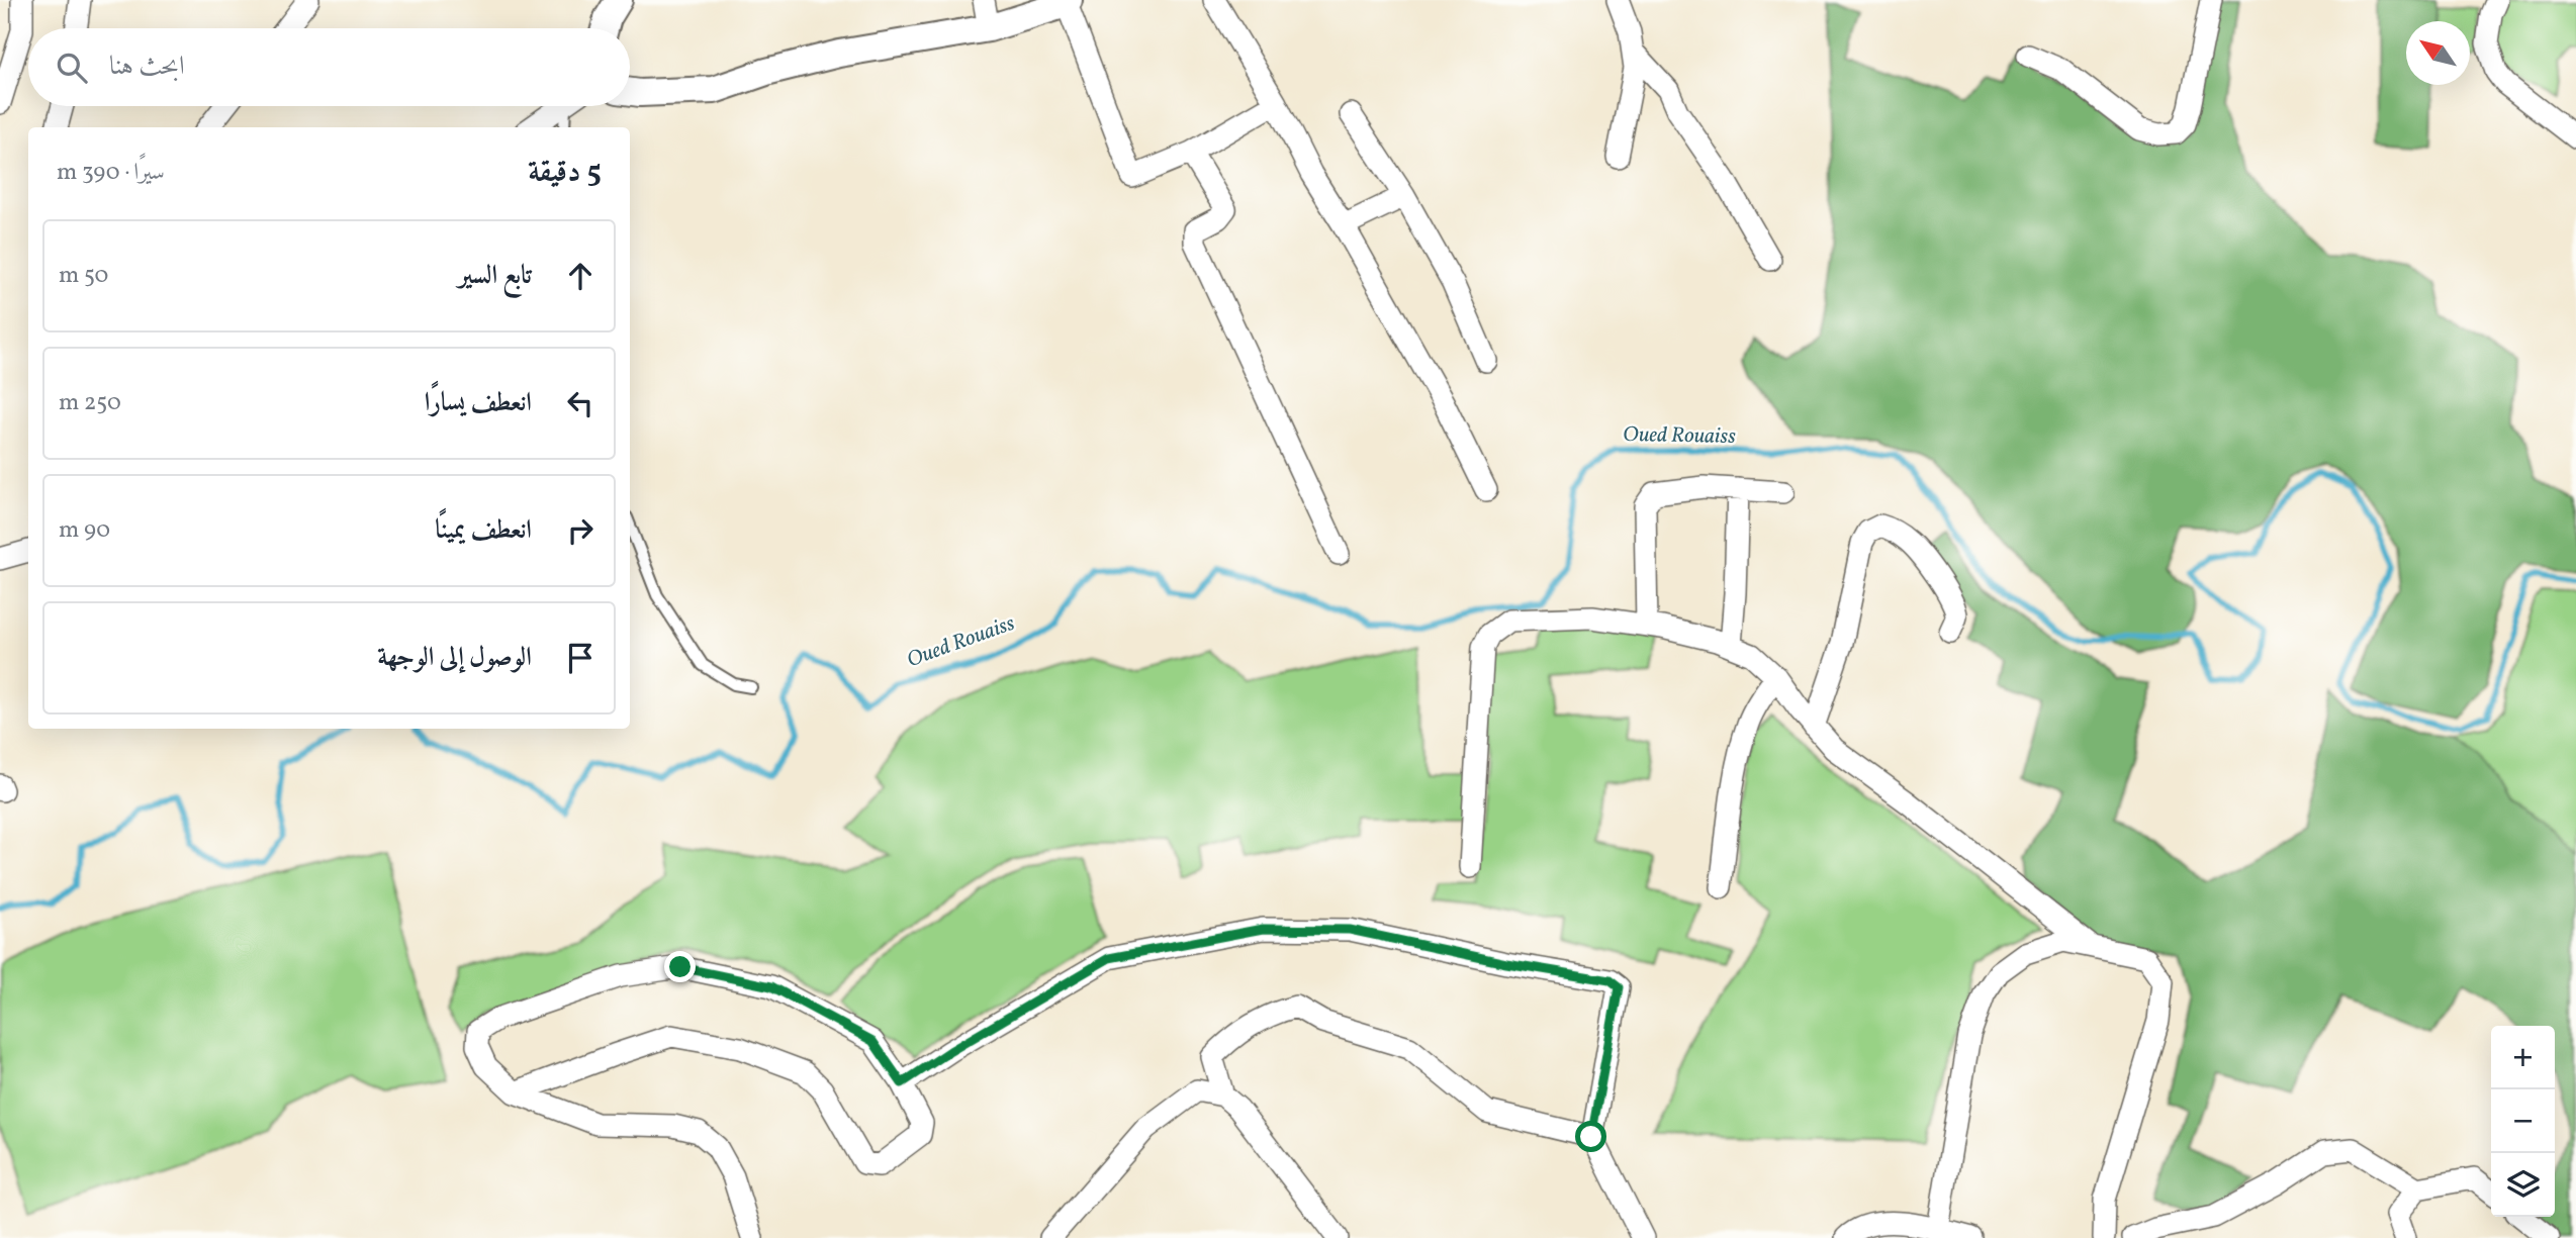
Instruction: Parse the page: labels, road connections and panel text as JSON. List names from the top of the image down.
{
  "water": ["Oued Rouaiss"],
  "north": "top left",
  "page": {
    "search": "ابحث هنا",
    "heading": ["5 دقيقة", "سيرًا · 390 m"],
    "list": [
      ["تابع السير", "50 m"],
      ["انعطف يسارًا", "250 m"],
      ["انعطف يمينًا", "90 m"],
      "الوصول إلى الوجهة"
    ],
    "map_buttons": ["+", "−"]
  }
}
